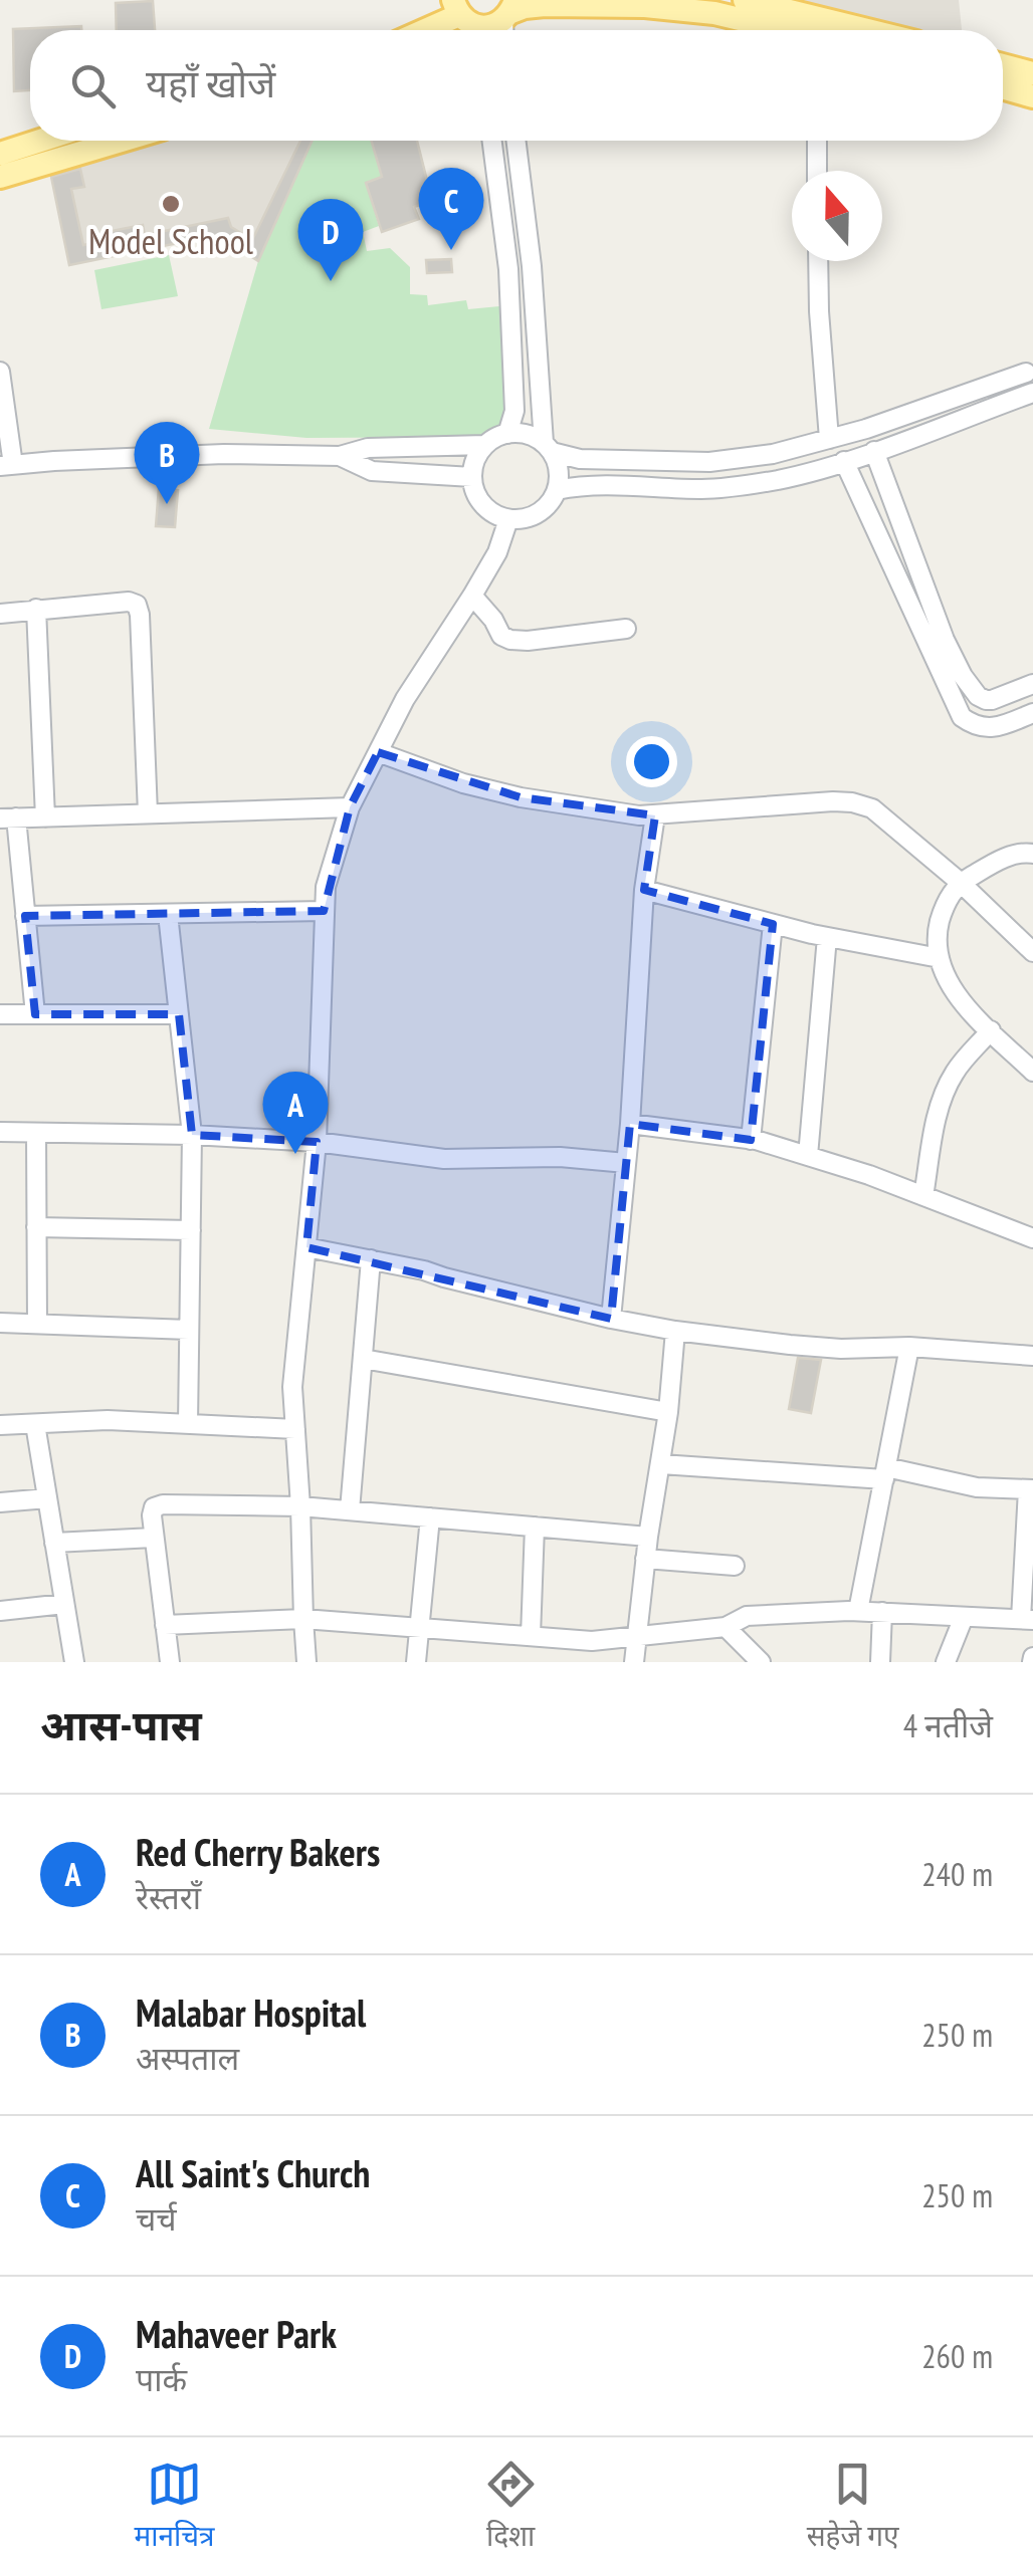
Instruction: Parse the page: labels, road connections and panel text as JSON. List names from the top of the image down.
{
  "places": ["Model School"],
  "north": "top",
  "page": {
    "search": "यहाँ खोजें",
    "pins": [
      "C",
      "D",
      "B",
      "A"
    ],
    "heading": ["आस-पास", "4 नतीजे"],
    "list": [
      {
        "mark": "A",
        "name": "Red Cherry Bakers",
        "note": "रेस्तराँ",
        "value": "240 m"
      },
      {
        "mark": "B",
        "name": "Malabar Hospital",
        "note": "अस्पताल",
        "value": "250 m"
      },
      {
        "mark": "C",
        "name": "All Saint's Church",
        "note": "चर्च",
        "value": "250 m"
      },
      {
        "mark": "D",
        "name": "Mahaveer Park",
        "note": "पार्क",
        "value": "260 m"
      }
    ],
    "nav": ["मानचित्र", "दिशा", "सहेजे गए"]
  }
}
